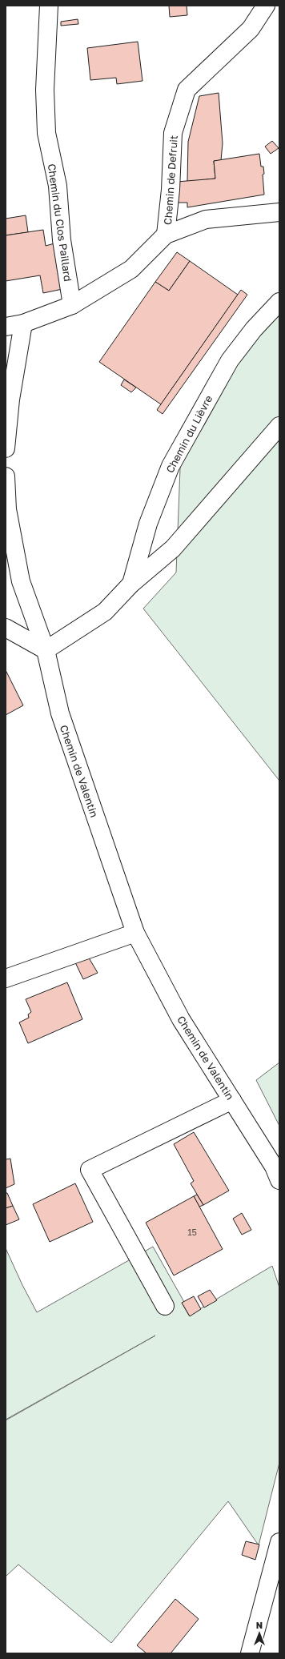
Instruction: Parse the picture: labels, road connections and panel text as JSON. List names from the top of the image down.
{
  "streets": {
    "street": [
      "Chemin de Defruit",
      "Chemin du Clos Paillard",
      "Chemin du Lièvre",
      "Chemin de Valentin"
    ]
  },
  "crossings": [
    ["Chemin du Lièvre", "Chemin de Valentin"]
  ],
  "house_numbers": ["15"],
  "north": "top"
}
